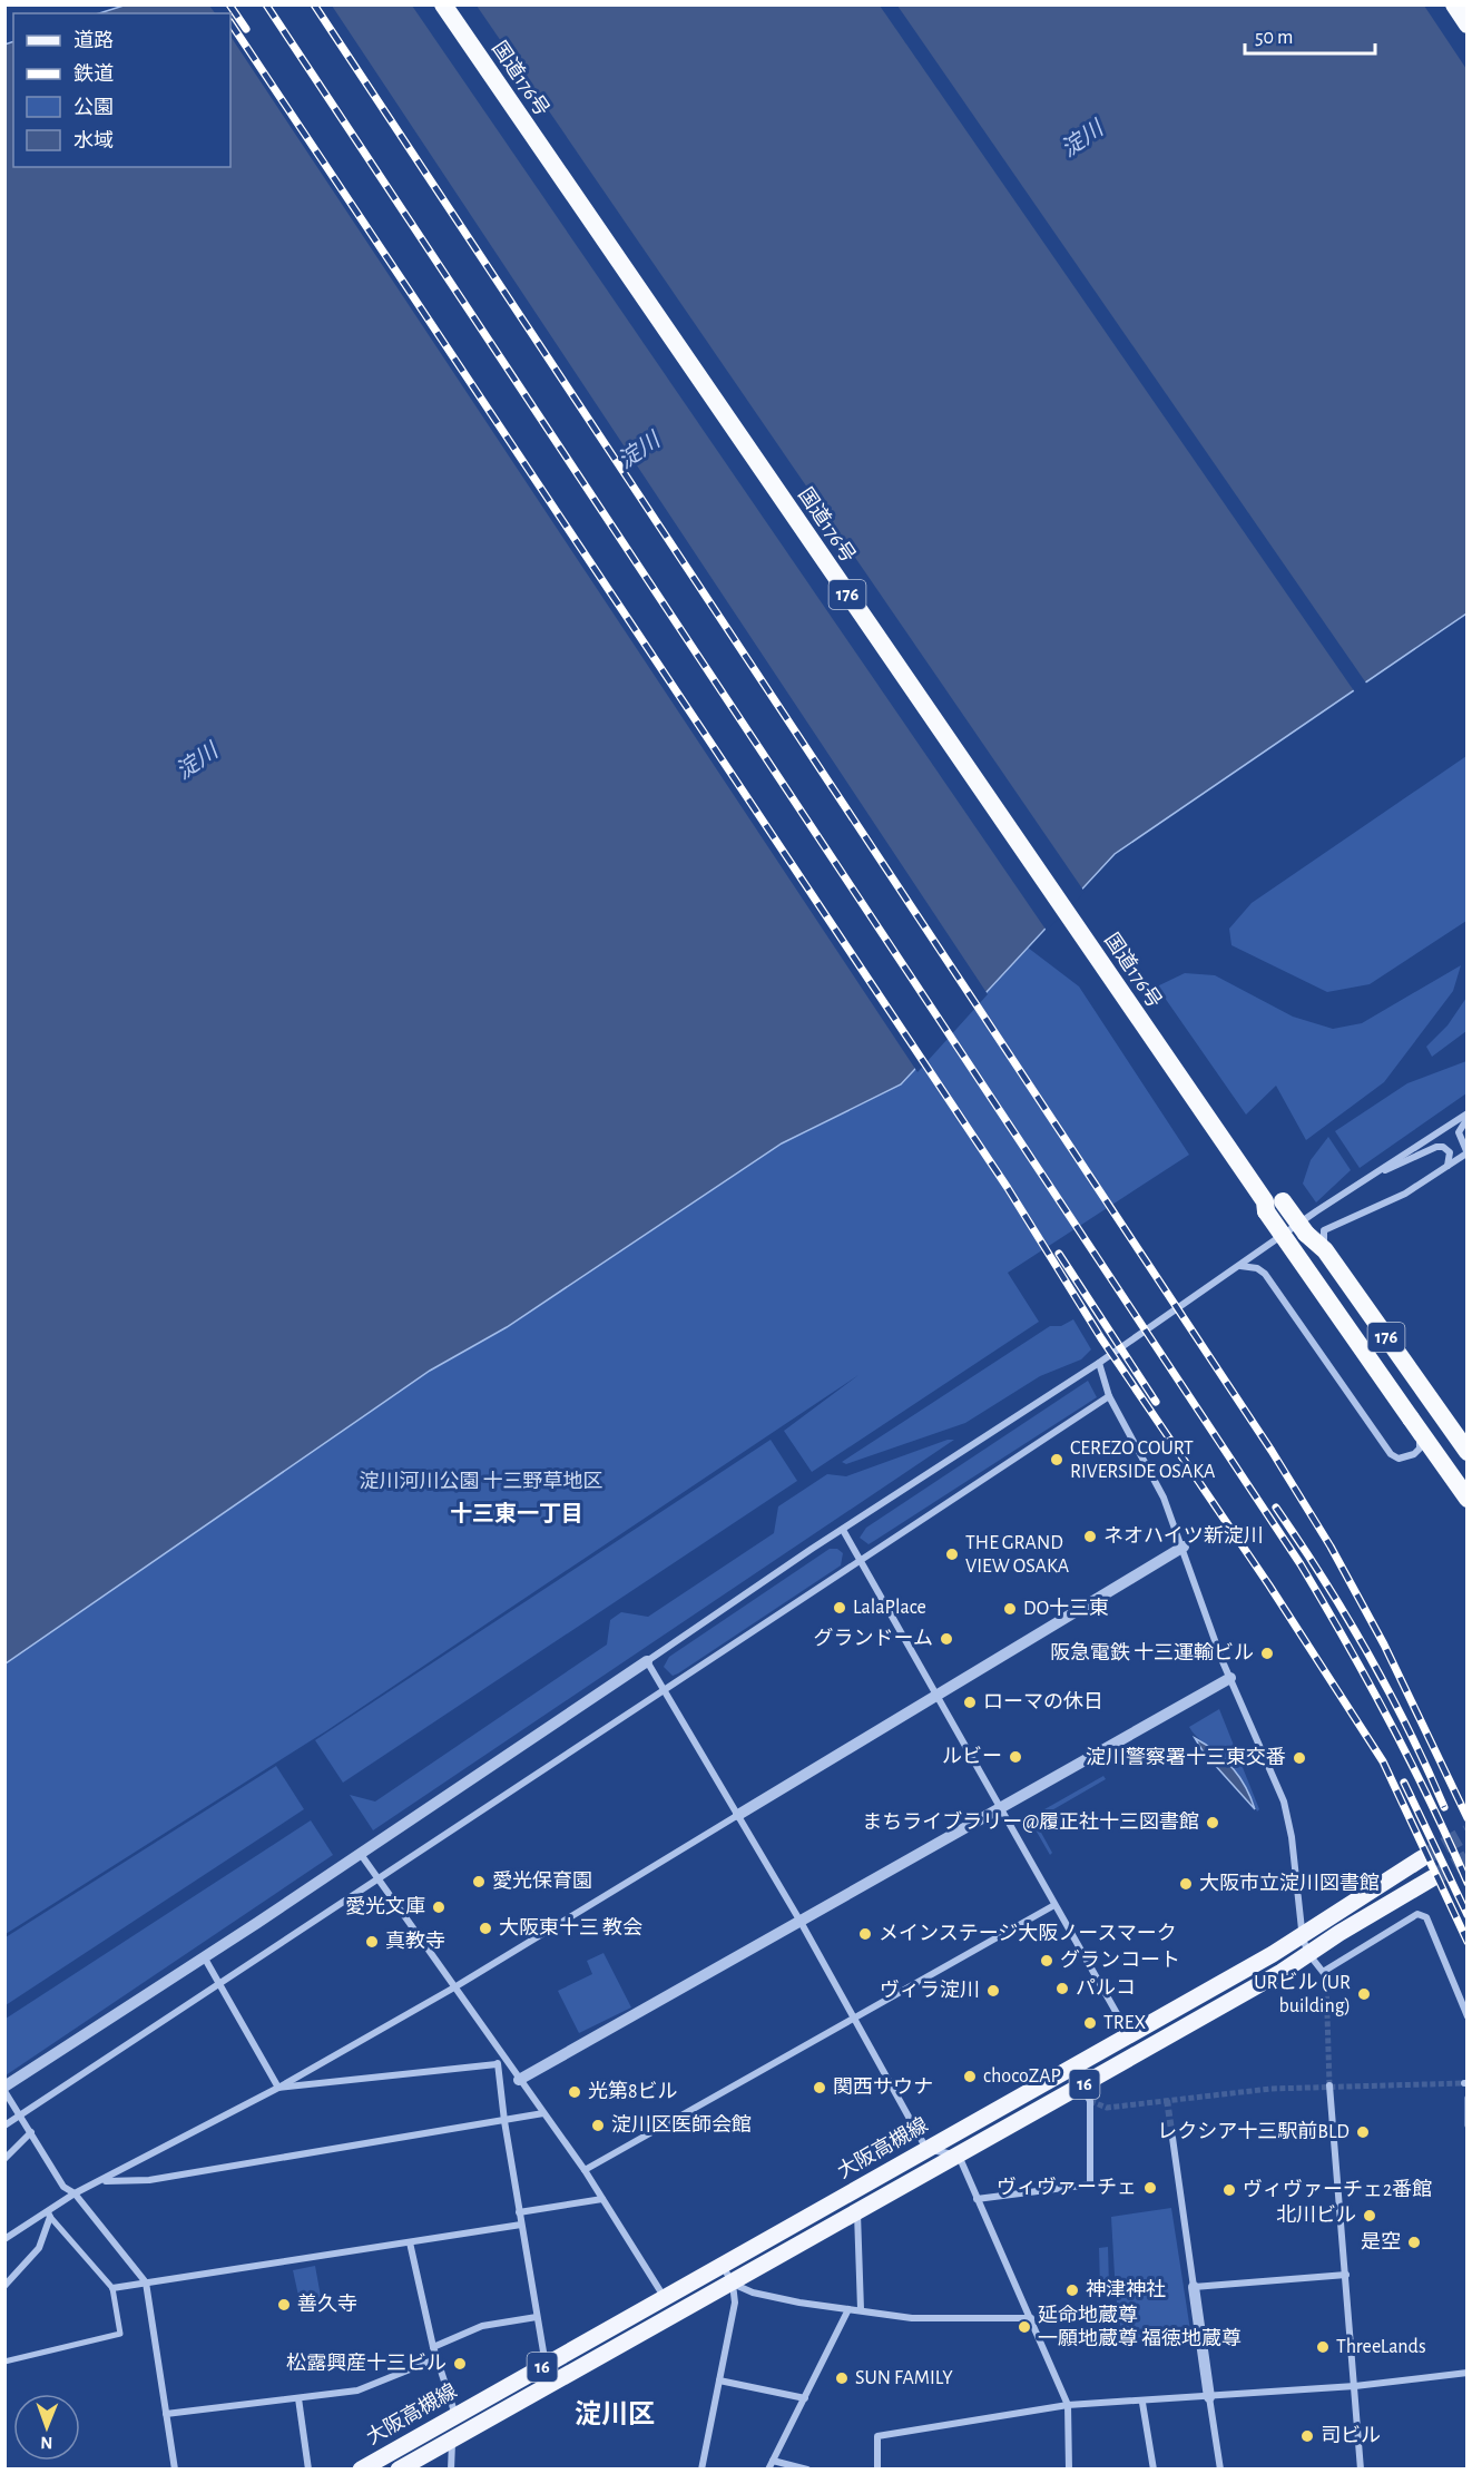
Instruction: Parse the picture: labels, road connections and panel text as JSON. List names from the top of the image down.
{
  "streets": {
    "highway": ["国道176号", "176"],
    "main road": ["16", "大阪高槻線"]
  },
  "districts": ["十三東一丁目", "淀川区"],
  "water": ["淀川"],
  "parks": ["淀川河川公園 十三野草地区"],
  "places": [
    "CEREZO COURT RIVERSIDE OSAKA",
    "ネオハイツ新淀川",
    "THE GRAND VIEW OSAKA",
    "LalaPlace",
    "DO十三東",
    "グランドーム",
    "阪急電鉄 十三運輸ビル",
    "ローマの休日",
    "ルビー",
    "淀川警察署十三東交番",
    "まちライブラリー@履正社十三図書館",
    "愛光保育園",
    "大阪市立淀川図書館",
    "愛光文庫",
    "大阪東十三 教会",
    "メインステージ大阪ノースマーク",
    "真教寺",
    "グランコート",
    "パルコ",
    "ヴィラ淀川",
    "URビル (UR building)",
    "TREX",
    "chocoZAP",
    "関西サウナ",
    "光第8ビル",
    "淀川区医師会館",
    "レクシア十三駅前BLD",
    "ヴィヴァーチェ",
    "ヴィヴァーチェ2番館",
    "北川ビル",
    "是空",
    "神津神社",
    "善久寺",
    "延命地蔵尊 一願地蔵尊 福徳地蔵尊",
    "ThreeLands",
    "松露興産十三ビル",
    "SUN FAMILY",
    "司ビル"
  ],
  "legend": [
    "道路",
    "鉄道",
    "公園",
    "水域"
  ],
  "scale_bar": "50 m",
  "north": "bottom"
}
